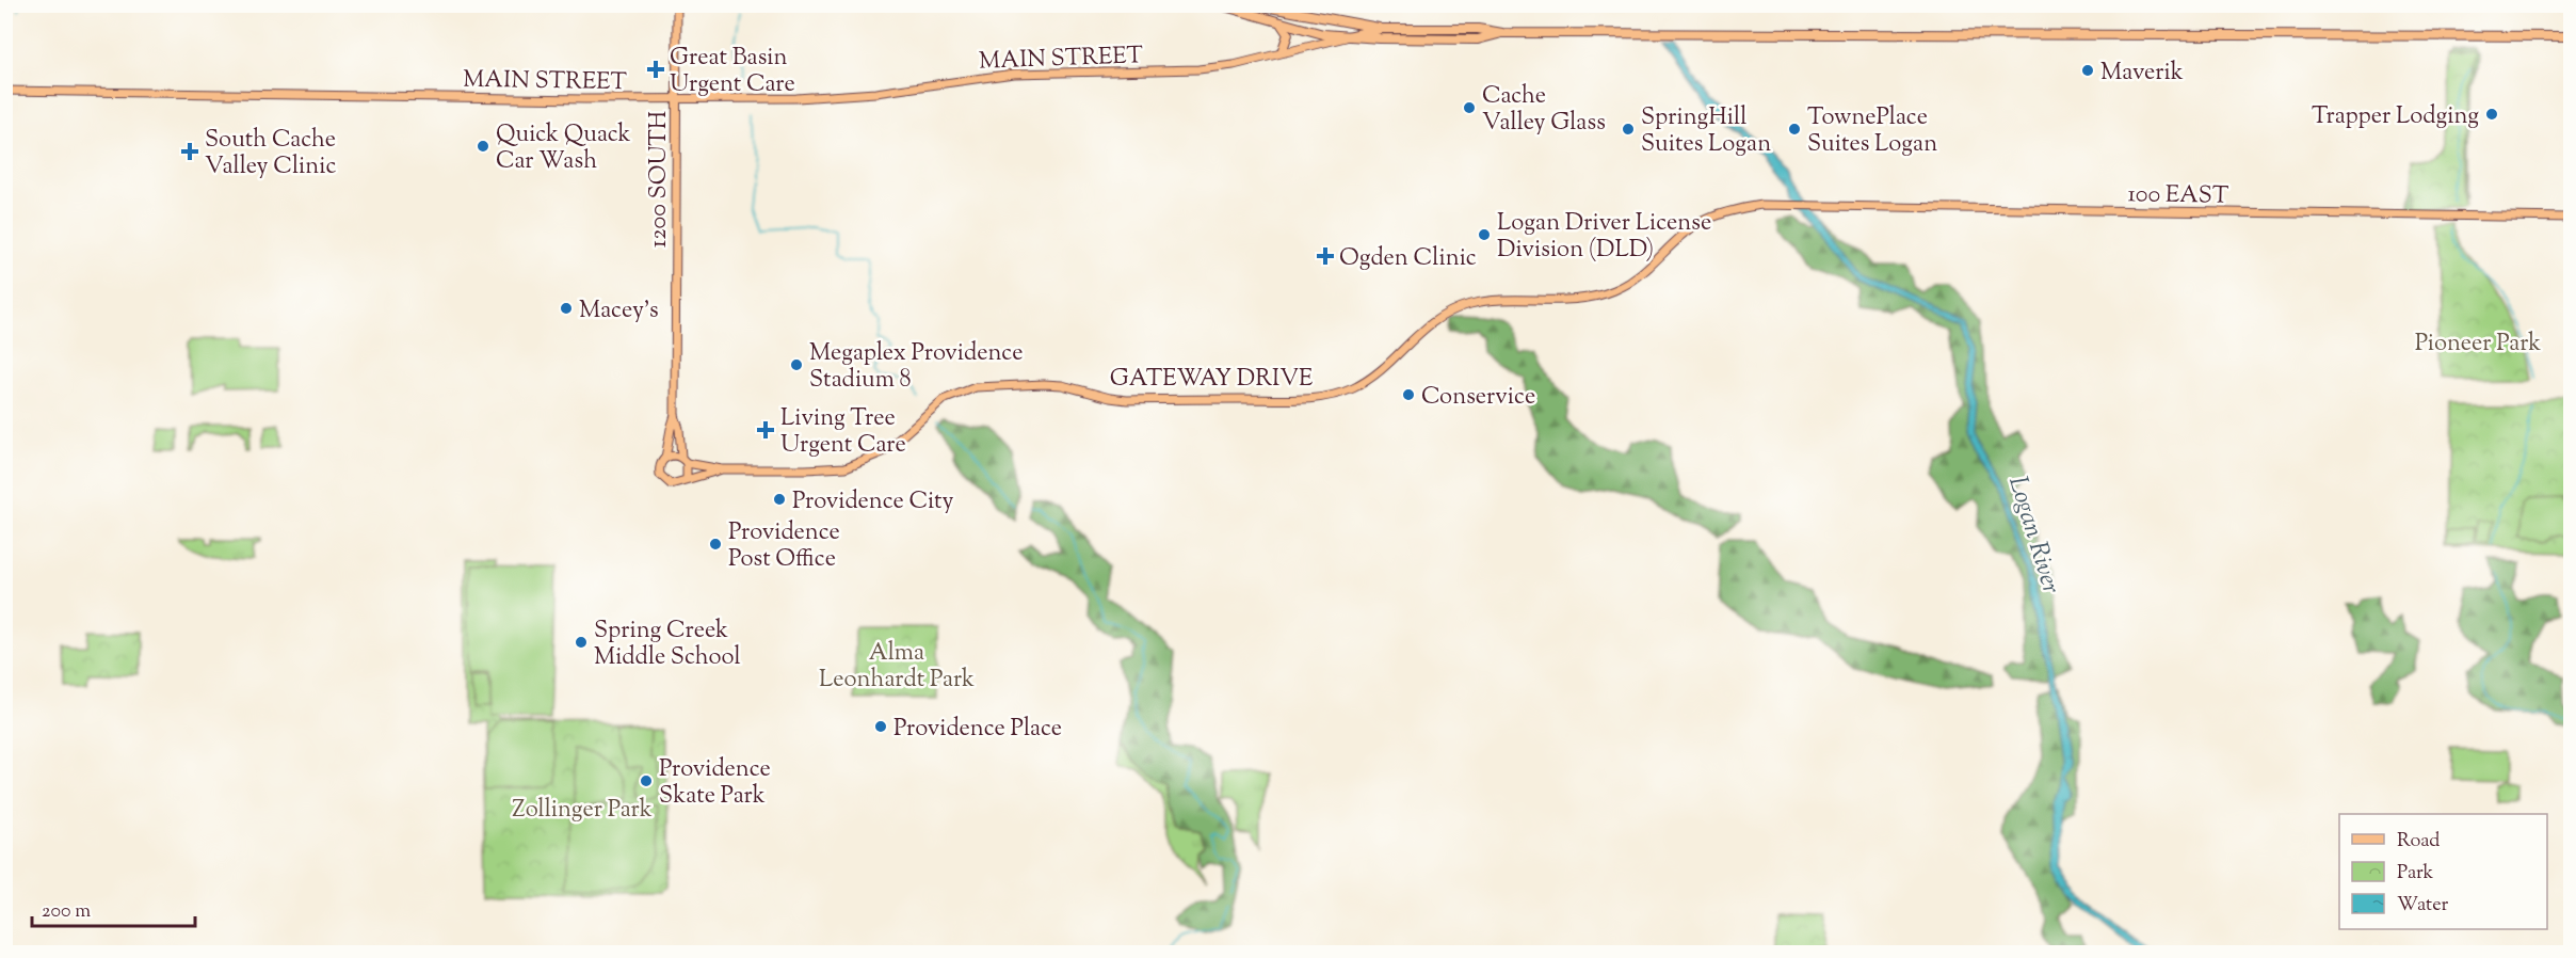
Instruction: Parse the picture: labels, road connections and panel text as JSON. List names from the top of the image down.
{
  "streets": {
    "highway": ["MAIN STREET"],
    "main road": ["1200 SOUTH", "100 EAST", "GATEWAY DRIVE"]
  },
  "crossings": [
    ["MAIN STREET", "1200 SOUTH"],
    ["100 EAST", "GATEWAY DRIVE"]
  ],
  "water": ["Logan River"],
  "parks": ["Pioneer Park", "Alma Leonhardt Park", "Zollinger Park"],
  "places": {
    "health": [
      "Great Basin Urgent Care",
      "South Cache Valley Clinic",
      "Ogden Clinic",
      "Living Tree Urgent Care"
    ],
    "other": [
      "Maverik",
      "Cache Valley Glass",
      "Trapper Lodging",
      "SpringHill Suites Logan",
      "TownePlace Suites Logan",
      "Quick Quack Car Wash",
      "Logan Driver License Division (DLD)",
      "Macey's",
      "Megaplex Providence Stadium 8",
      "Conservice",
      "Providence City",
      "Providence Post Office",
      "Spring Creek Middle School",
      "Providence Place",
      "Providence Skate Park"
    ]
  },
  "legend": ["Road", "Park", "Water"],
  "scale_bar": "200 m"
}
